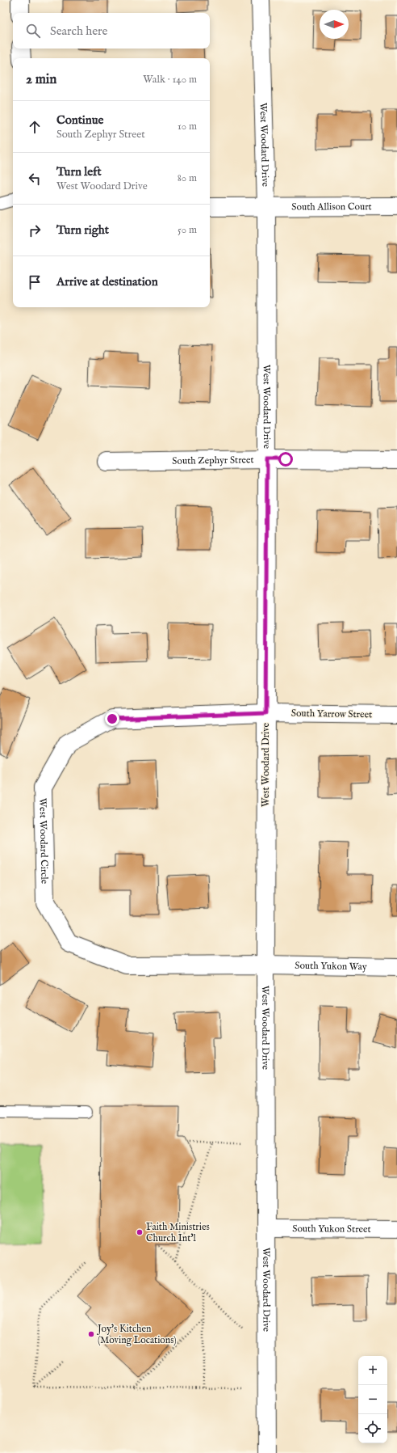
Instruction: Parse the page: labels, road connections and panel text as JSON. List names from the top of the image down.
{
  "streets": {
    "street": [
      "West Woodard Drive",
      "South Allison Court",
      "South Zephyr Street",
      "South Yarrow Street",
      "West Woodard Circle",
      "South Yukon Way",
      "South Yukon Street"
    ]
  },
  "crossings": [
    ["West Woodard Drive", "South Allison Court"],
    ["West Woodard Drive", "South Zephyr Street"],
    ["West Woodard Drive", "South Yarrow Street"],
    ["West Woodard Drive", "West Woodard Circle"],
    ["West Woodard Drive", "South Yukon Way"],
    ["West Woodard Drive", "South Yukon Street"],
    ["South Yarrow Street", "West Woodard Circle"],
    ["West Woodard Circle", "South Yukon Way"]
  ],
  "places": ["Faith Ministries Church Int'l", "Joy's Kitchen (Moving Locations)"],
  "north": "right",
  "page": {
    "search": "Search here",
    "heading": ["2 min", "Walk · 140 m"],
    "list": [
      ["Continue", "South Zephyr Street", "10 m"],
      ["Turn left", "West Woodard Drive", "80 m"],
      ["Turn right", "50 m"],
      "Arrive at destination"
    ],
    "map_buttons": ["+", "−"]
  }
}
